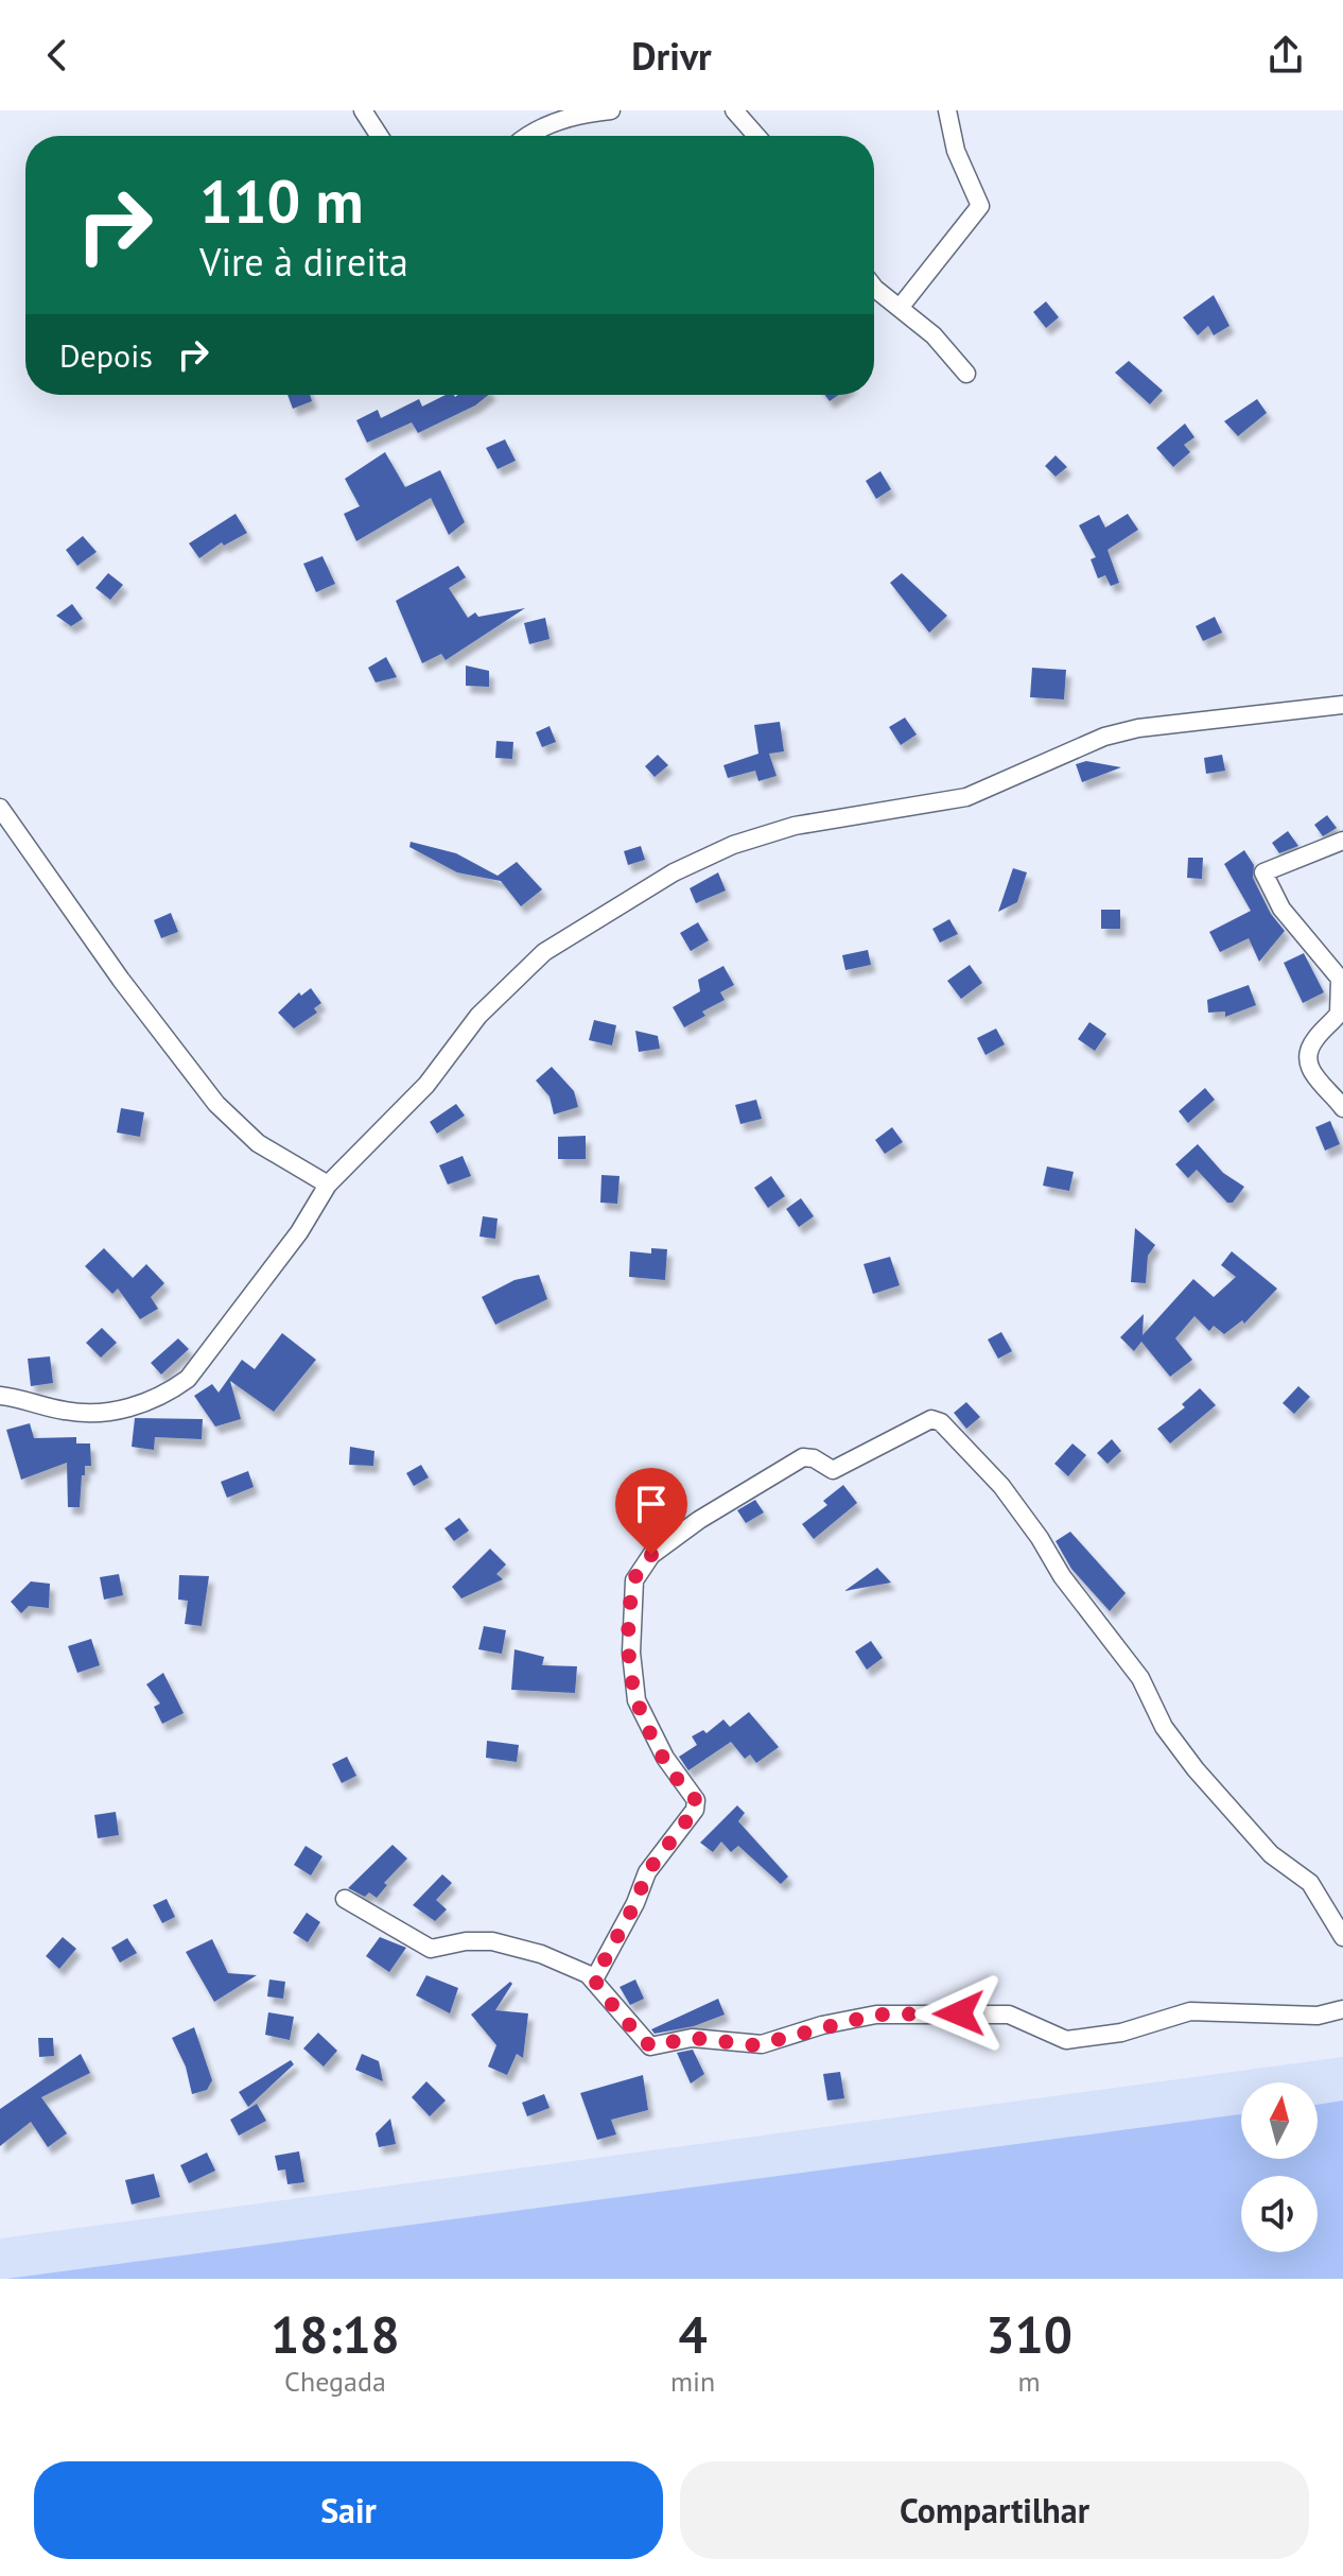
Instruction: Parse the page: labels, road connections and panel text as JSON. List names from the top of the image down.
{
  "north": "top",
  "page": {
    "header": "Drivr",
    "turn": ["110 m", "Vire à direita"],
    "then": "Depois",
    "eta": [
      "18:18",
      "Chegada",
      "4",
      "min",
      "310",
      "m"
    ],
    "buttons": ["Sair", "Compartilhar"]
  }
}
